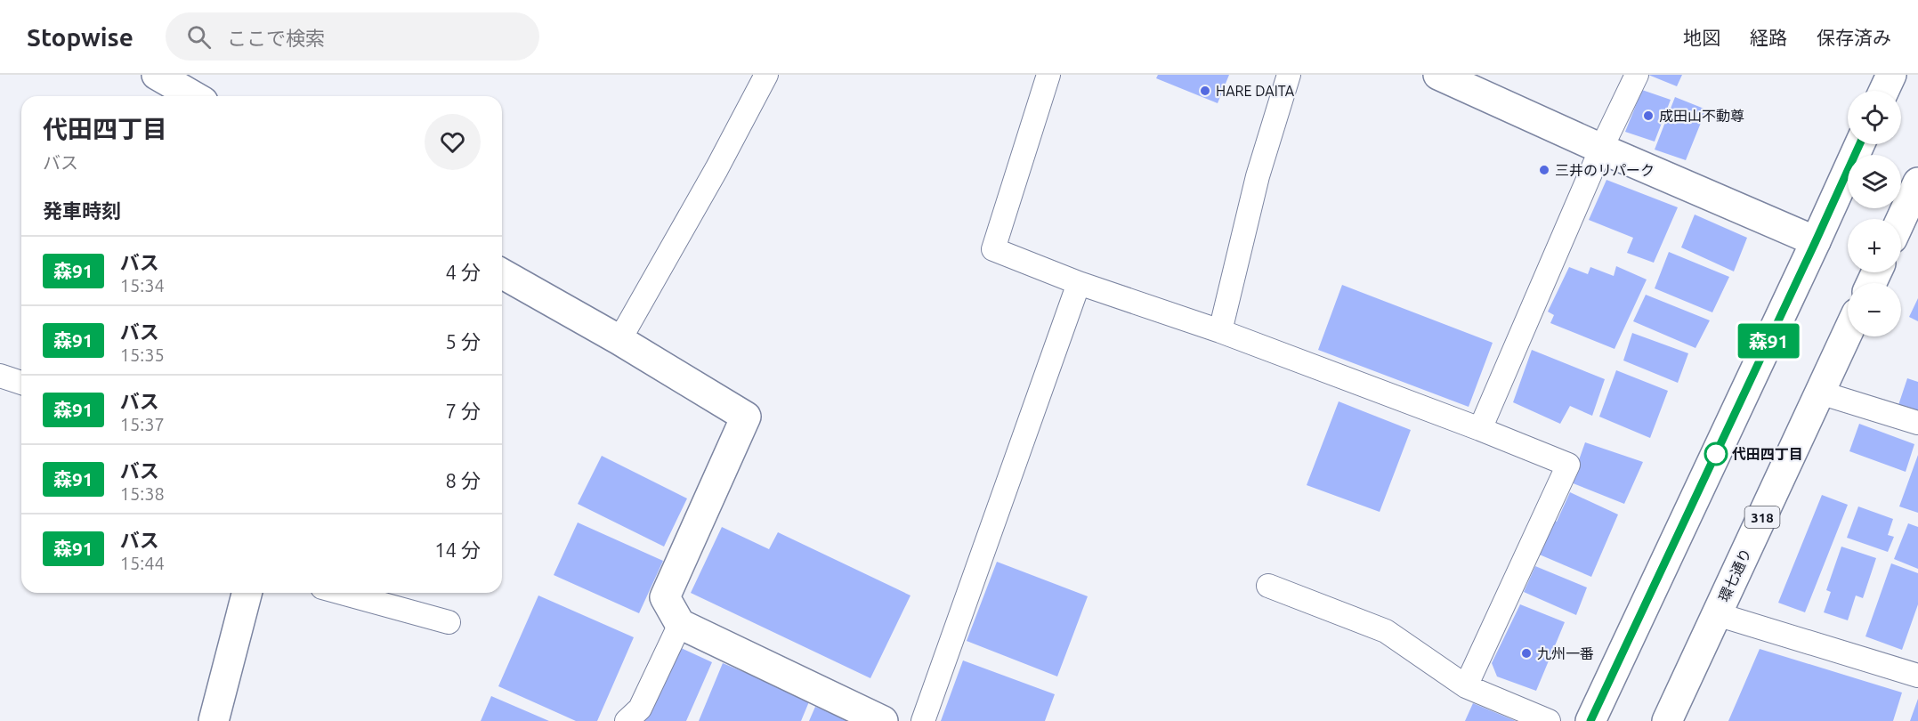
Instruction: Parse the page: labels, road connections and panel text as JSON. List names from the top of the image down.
{
  "streets": {
    "street": ["318", "環七通り"]
  },
  "places": [
    "HARE DAITA",
    "成田山不動尊",
    "三井のリパーク",
    "代田四丁目",
    "九州一番"
  ],
  "lines": ["bus line 森91"],
  "page": {
    "header": "Stopwise",
    "search": "ここで検索",
    "nav": ["地図", "経路", "保存済み"],
    "on_map": "森91",
    "map_buttons": ["+", "−"],
    "heading": [
      ["代田四丁目", "バス"],
      "発車時刻"
    ],
    "list": [
      {
        "mark": "森91",
        "name": "バス",
        "note": "15:34",
        "value": "4 分"
      },
      {
        "mark": "森91",
        "name": "バス",
        "note": "15:35",
        "value": "5 分"
      },
      {
        "mark": "森91",
        "name": "バス",
        "note": "15:37",
        "value": "7 分"
      },
      {
        "mark": "森91",
        "name": "バス",
        "note": "15:38",
        "value": "8 分"
      },
      {
        "mark": "森91",
        "name": "バス",
        "note": "15:44",
        "value": "14 分"
      }
    ]
  }
}
